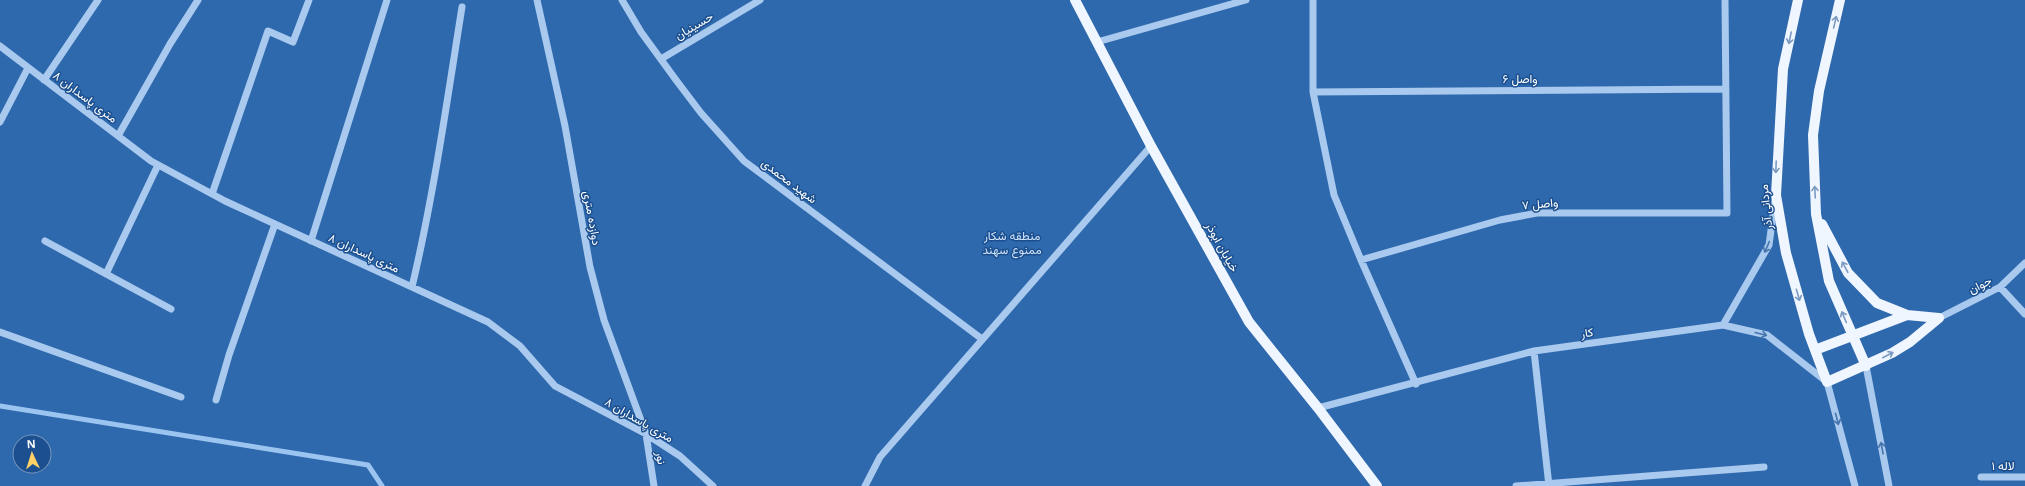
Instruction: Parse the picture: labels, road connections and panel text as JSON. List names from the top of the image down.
{
  "streets": {
    "main road": ["مردانی آذر", "خیابان ابوذر"],
    "street": [
      "حسینیان",
      "واصل ۶",
      "۸ متری پاسداران",
      "شهید محمدی",
      "واصل ۷",
      "دوازده متری",
      "جوان",
      "کار",
      "نور",
      "لاله ۱"
    ]
  },
  "crossings": [
    ["حسینیان", "شهید محمدی"],
    ["واصل ۶", "واصل ۷"],
    ["۸ متری پاسداران", "دوازده متری"],
    ["۸ متری پاسداران", "نور"],
    ["دوازده متری", "نور"],
    ["خیابان ابوذر", "کار"]
  ],
  "parks": ["منطقه شکار ممنوع سهند"],
  "north": "top"
}
